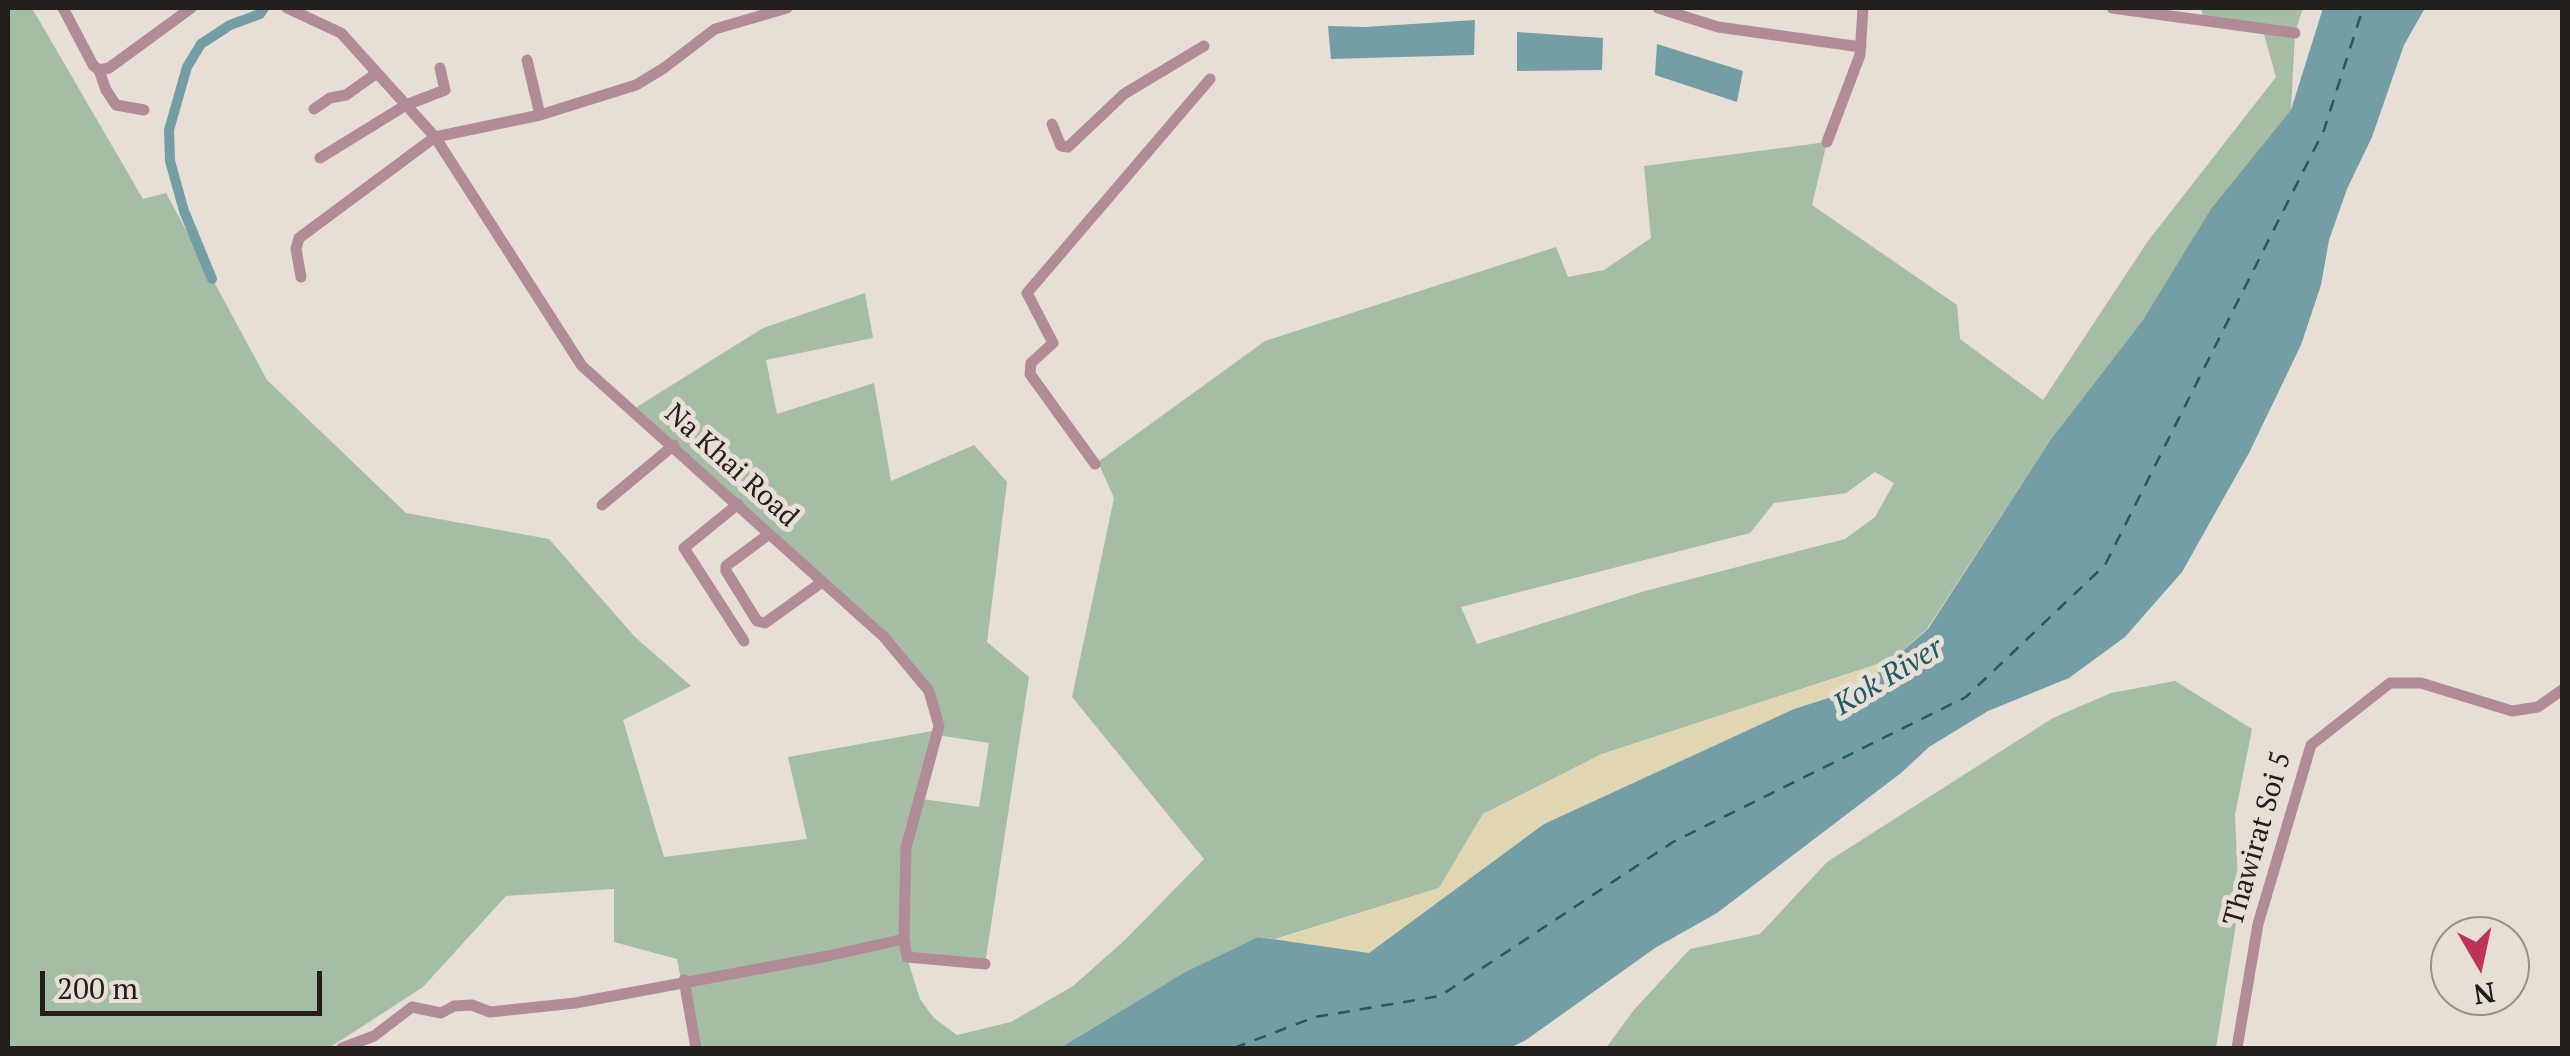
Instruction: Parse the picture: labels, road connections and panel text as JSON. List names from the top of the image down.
{
  "streets": {
    "street": ["Na Khai Road", "Thawirat Soi 5"]
  },
  "water": ["Kok River"],
  "scale_bar": "200 m",
  "north": "bottom"
}
